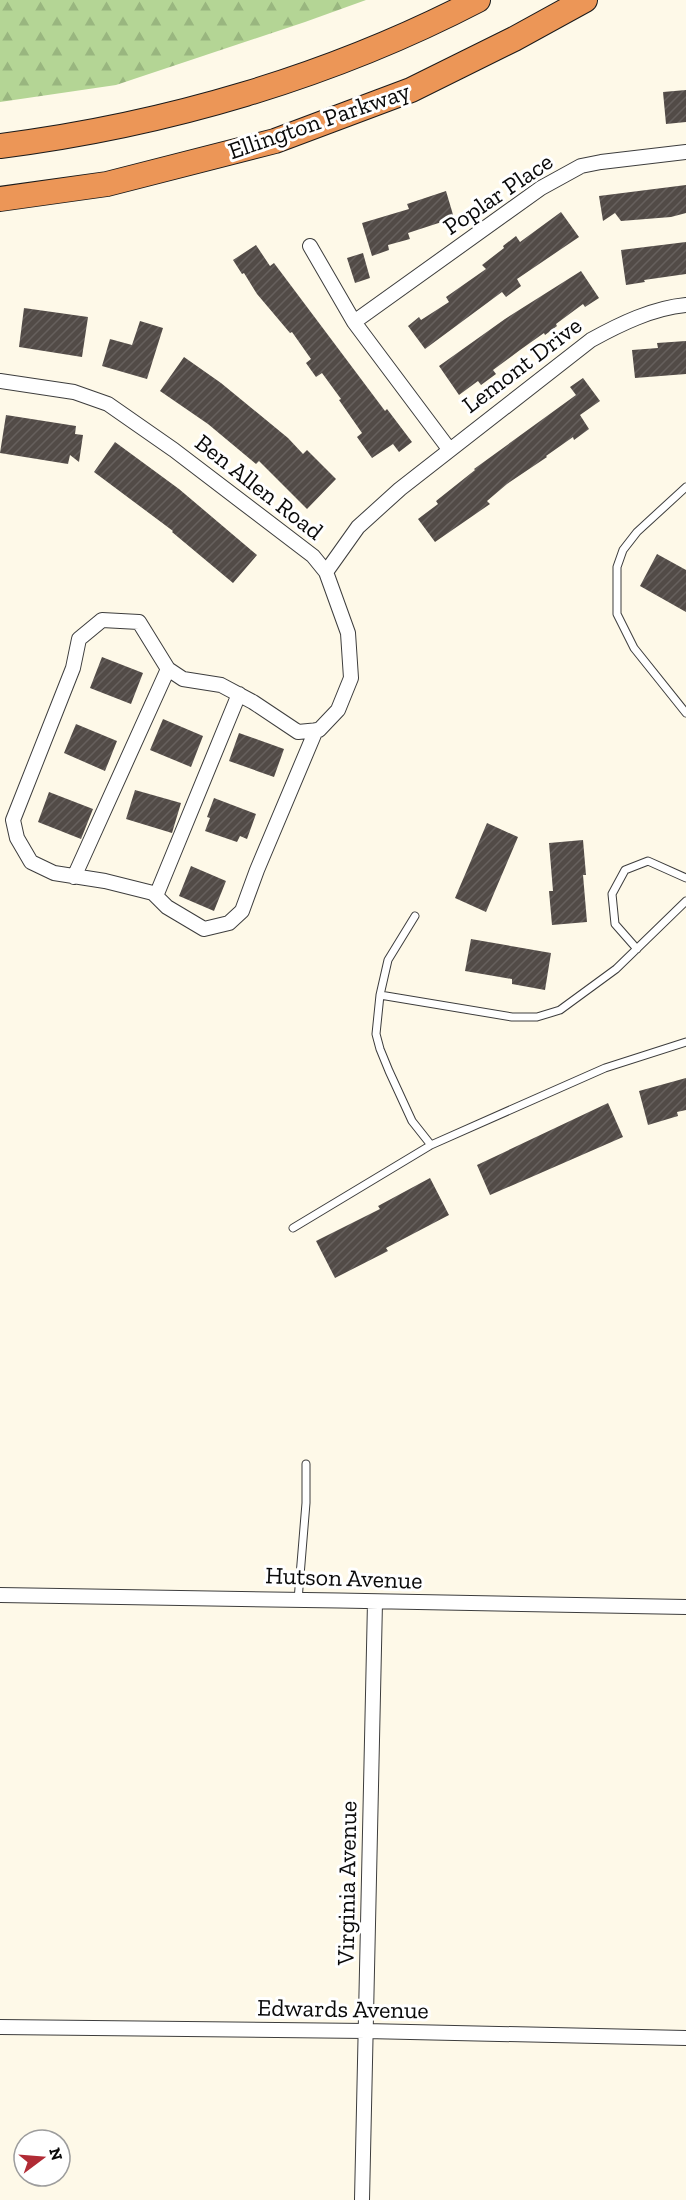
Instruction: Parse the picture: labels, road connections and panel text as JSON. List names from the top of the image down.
{
  "streets": {
    "highway": ["Ellington Parkway"],
    "street": [
      "Poplar Place",
      "Lemont Drive",
      "Ben Allen Road",
      "Hutson Avenue",
      "Virginia Avenue",
      "Edwards Avenue"
    ]
  },
  "crossings": [
    ["Lemont Drive", "Ben Allen Road"],
    ["Hutson Avenue", "Virginia Avenue"],
    ["Virginia Avenue", "Edwards Avenue"]
  ],
  "north": "right"
}
